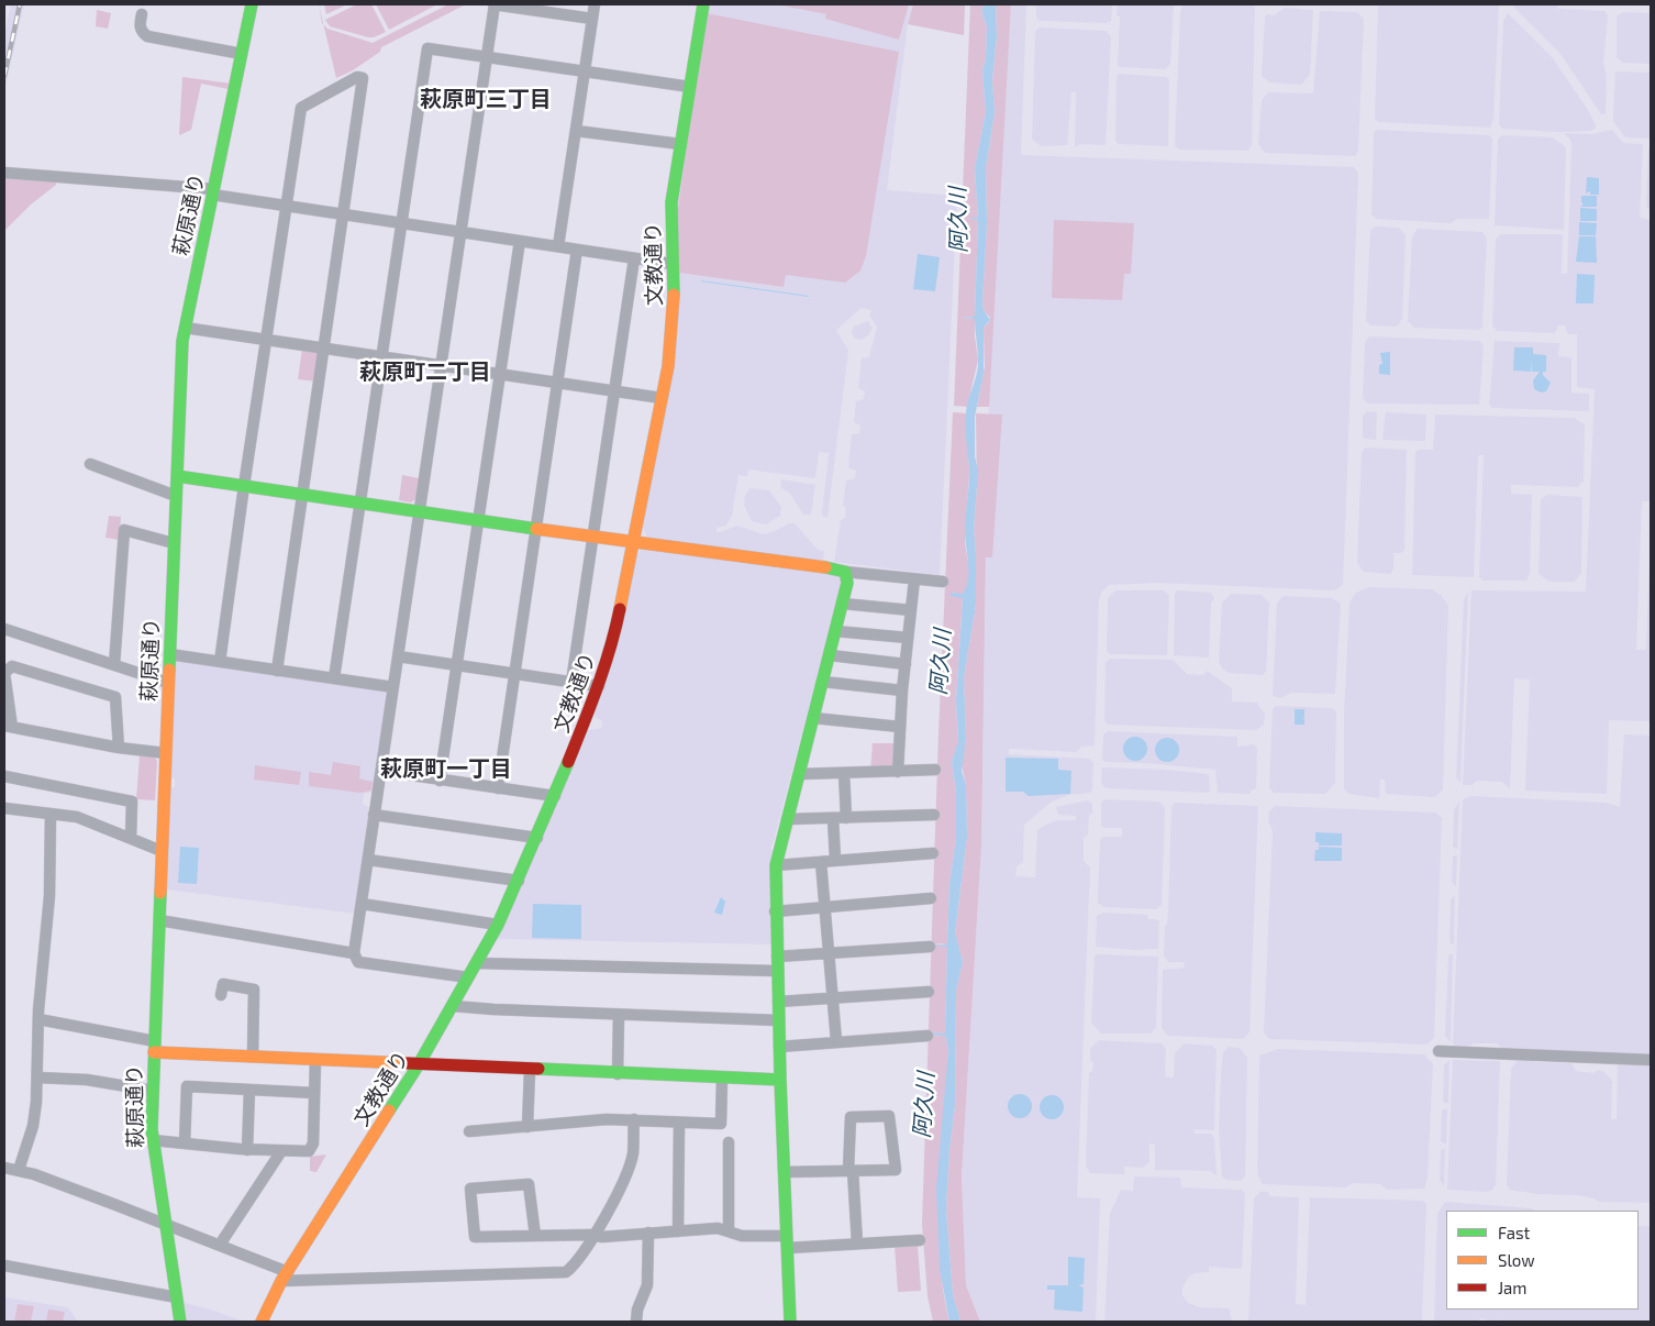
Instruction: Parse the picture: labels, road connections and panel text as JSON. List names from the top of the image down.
{
  "streets": {
    "street": ["萩原通り", "文教通り"]
  },
  "districts": ["萩原町三丁目", "萩原町二丁目", "萩原町一丁目"],
  "water": ["阿久川"],
  "legend": ["Fast", "Slow", "Jam"]
}
